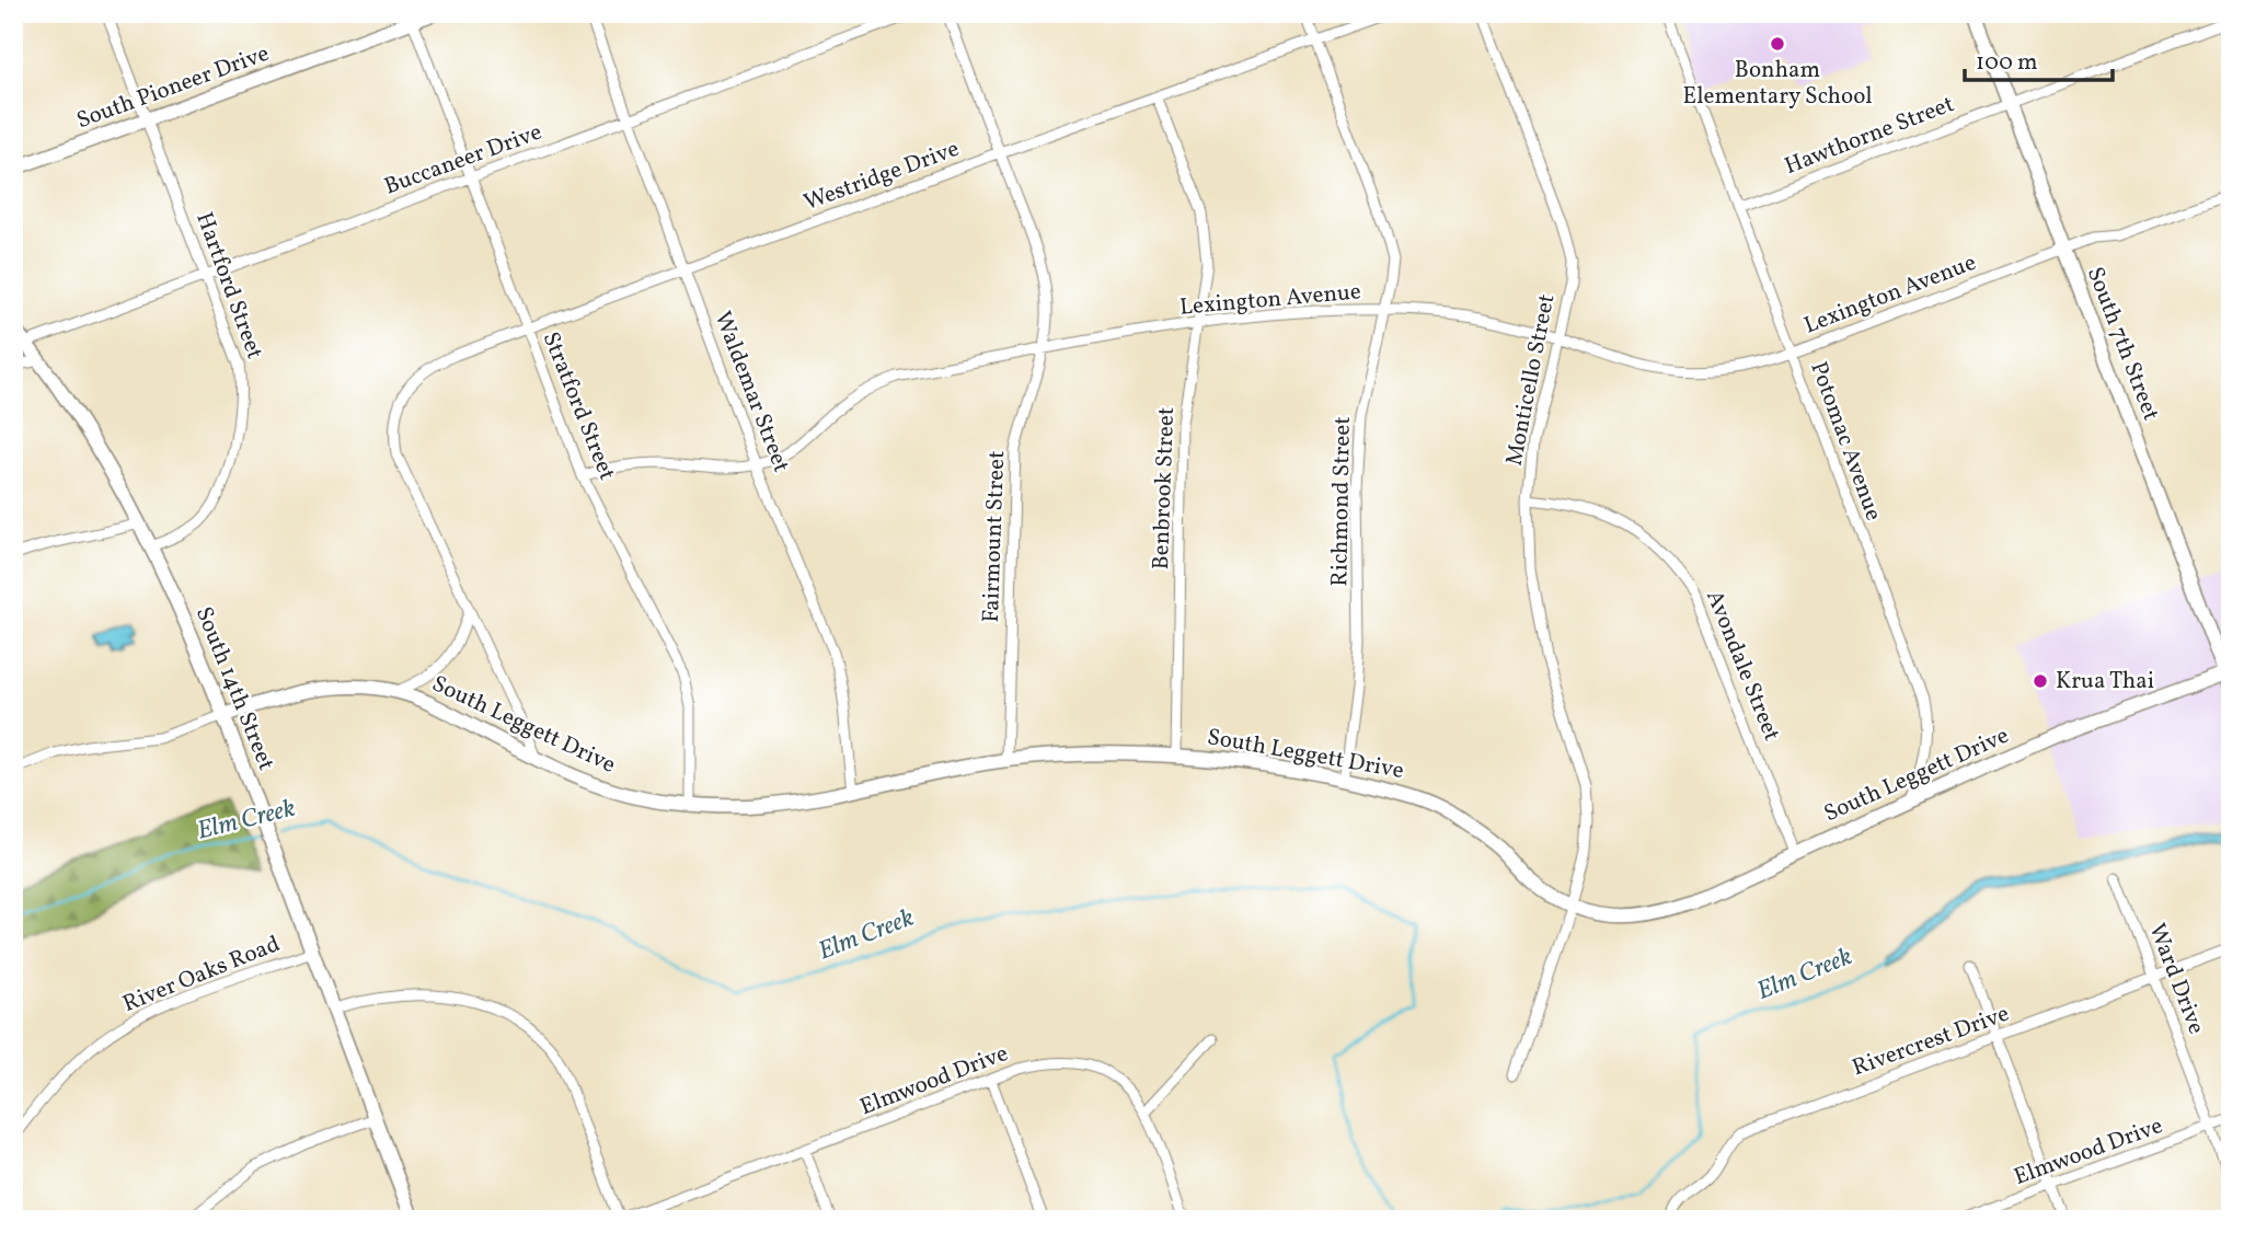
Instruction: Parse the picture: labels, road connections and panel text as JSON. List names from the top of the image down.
{
  "streets": {
    "street": [
      "South Pioneer Drive",
      "Hawthorne Street",
      "Buccaneer Drive",
      "Westridge Drive",
      "Hartford Street",
      "Lexington Avenue",
      "South 7th Street",
      "Monticello Street",
      "Waldemar Street",
      "Stratford Street",
      "Potomac Avenue",
      "Benbrook Street",
      "Richmond Street",
      "Fairmount Street",
      "Avondale Street",
      "South 14th Street",
      "South Leggett Drive",
      "River Oaks Road",
      "Ward Drive",
      "Rivercrest Drive",
      "Elmwood Drive"
    ]
  },
  "crossings": [
    ["South Pioneer Drive", "Hartford Street"],
    ["South Pioneer Drive", "Stratford Street"],
    ["Hawthorne Street", "South 7th Street"],
    ["Hawthorne Street", "Potomac Avenue"],
    ["Buccaneer Drive", "Hartford Street"],
    ["Buccaneer Drive", "Waldemar Street"],
    ["Buccaneer Drive", "Stratford Street"],
    ["Buccaneer Drive", "South 14th Street"],
    ["Westridge Drive", "Waldemar Street"],
    ["Westridge Drive", "Stratford Street"],
    ["Westridge Drive", "Benbrook Street"],
    ["Westridge Drive", "Richmond Street"],
    ["Westridge Drive", "Fairmount Street"],
    ["Hartford Street", "South 14th Street"],
    ["Lexington Avenue", "South 7th Street"],
    ["Lexington Avenue", "Monticello Street"],
    ["Lexington Avenue", "Waldemar Street"],
    ["Lexington Avenue", "Stratford Street"],
    ["Lexington Avenue", "Potomac Avenue"],
    ["Lexington Avenue", "Benbrook Street"],
    ["Lexington Avenue", "Richmond Street"],
    ["Lexington Avenue", "Fairmount Street"],
    ["South 7th Street", "South Leggett Drive"],
    ["Monticello Street", "Avondale Street"],
    ["Monticello Street", "South Leggett Drive"],
    ["Waldemar Street", "South Leggett Drive"],
    ["Stratford Street", "South Leggett Drive"],
    ["Potomac Avenue", "South Leggett Drive"],
    ["Benbrook Street", "South Leggett Drive"],
    ["Richmond Street", "South Leggett Drive"],
    ["Fairmount Street", "South Leggett Drive"],
    ["Avondale Street", "South Leggett Drive"],
    ["South 14th Street", "South Leggett Drive"],
    ["South 14th Street", "River Oaks Road"],
    ["Ward Drive", "Rivercrest Drive"],
    ["Ward Drive", "Elmwood Drive"]
  ],
  "water": ["Elm Creek"],
  "places": ["Bonham Elementary School", "Krua Thai"],
  "scale_bar": "100 m"
}
